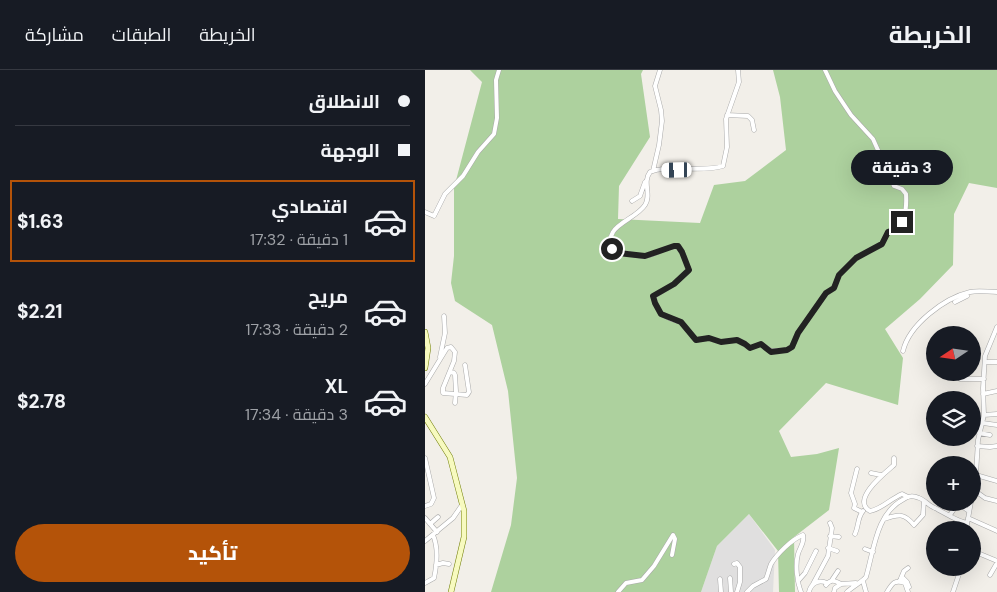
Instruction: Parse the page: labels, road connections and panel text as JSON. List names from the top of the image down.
{
  "north": "left",
  "page": {
    "header": "الخريطة",
    "nav": ["الخريطة", "الطبقات", "مشاركة"],
    "banner": ["الانطلاق", "الوجهة"],
    "bubble": "3 دقيقة",
    "list": [
      {
        "name": "اقتصادي",
        "note": "1 دقيقة · 17:32",
        "value": "$1.63"
      },
      {
        "name": "مريح",
        "note": "2 دقيقة · 17:33",
        "value": "$2.21"
      },
      {
        "name": "XL",
        "note": "3 دقيقة · 17:34",
        "value": "$2.78"
      }
    ],
    "map_buttons": ["+", "−"],
    "buttons": "تأكيد"
  }
}
